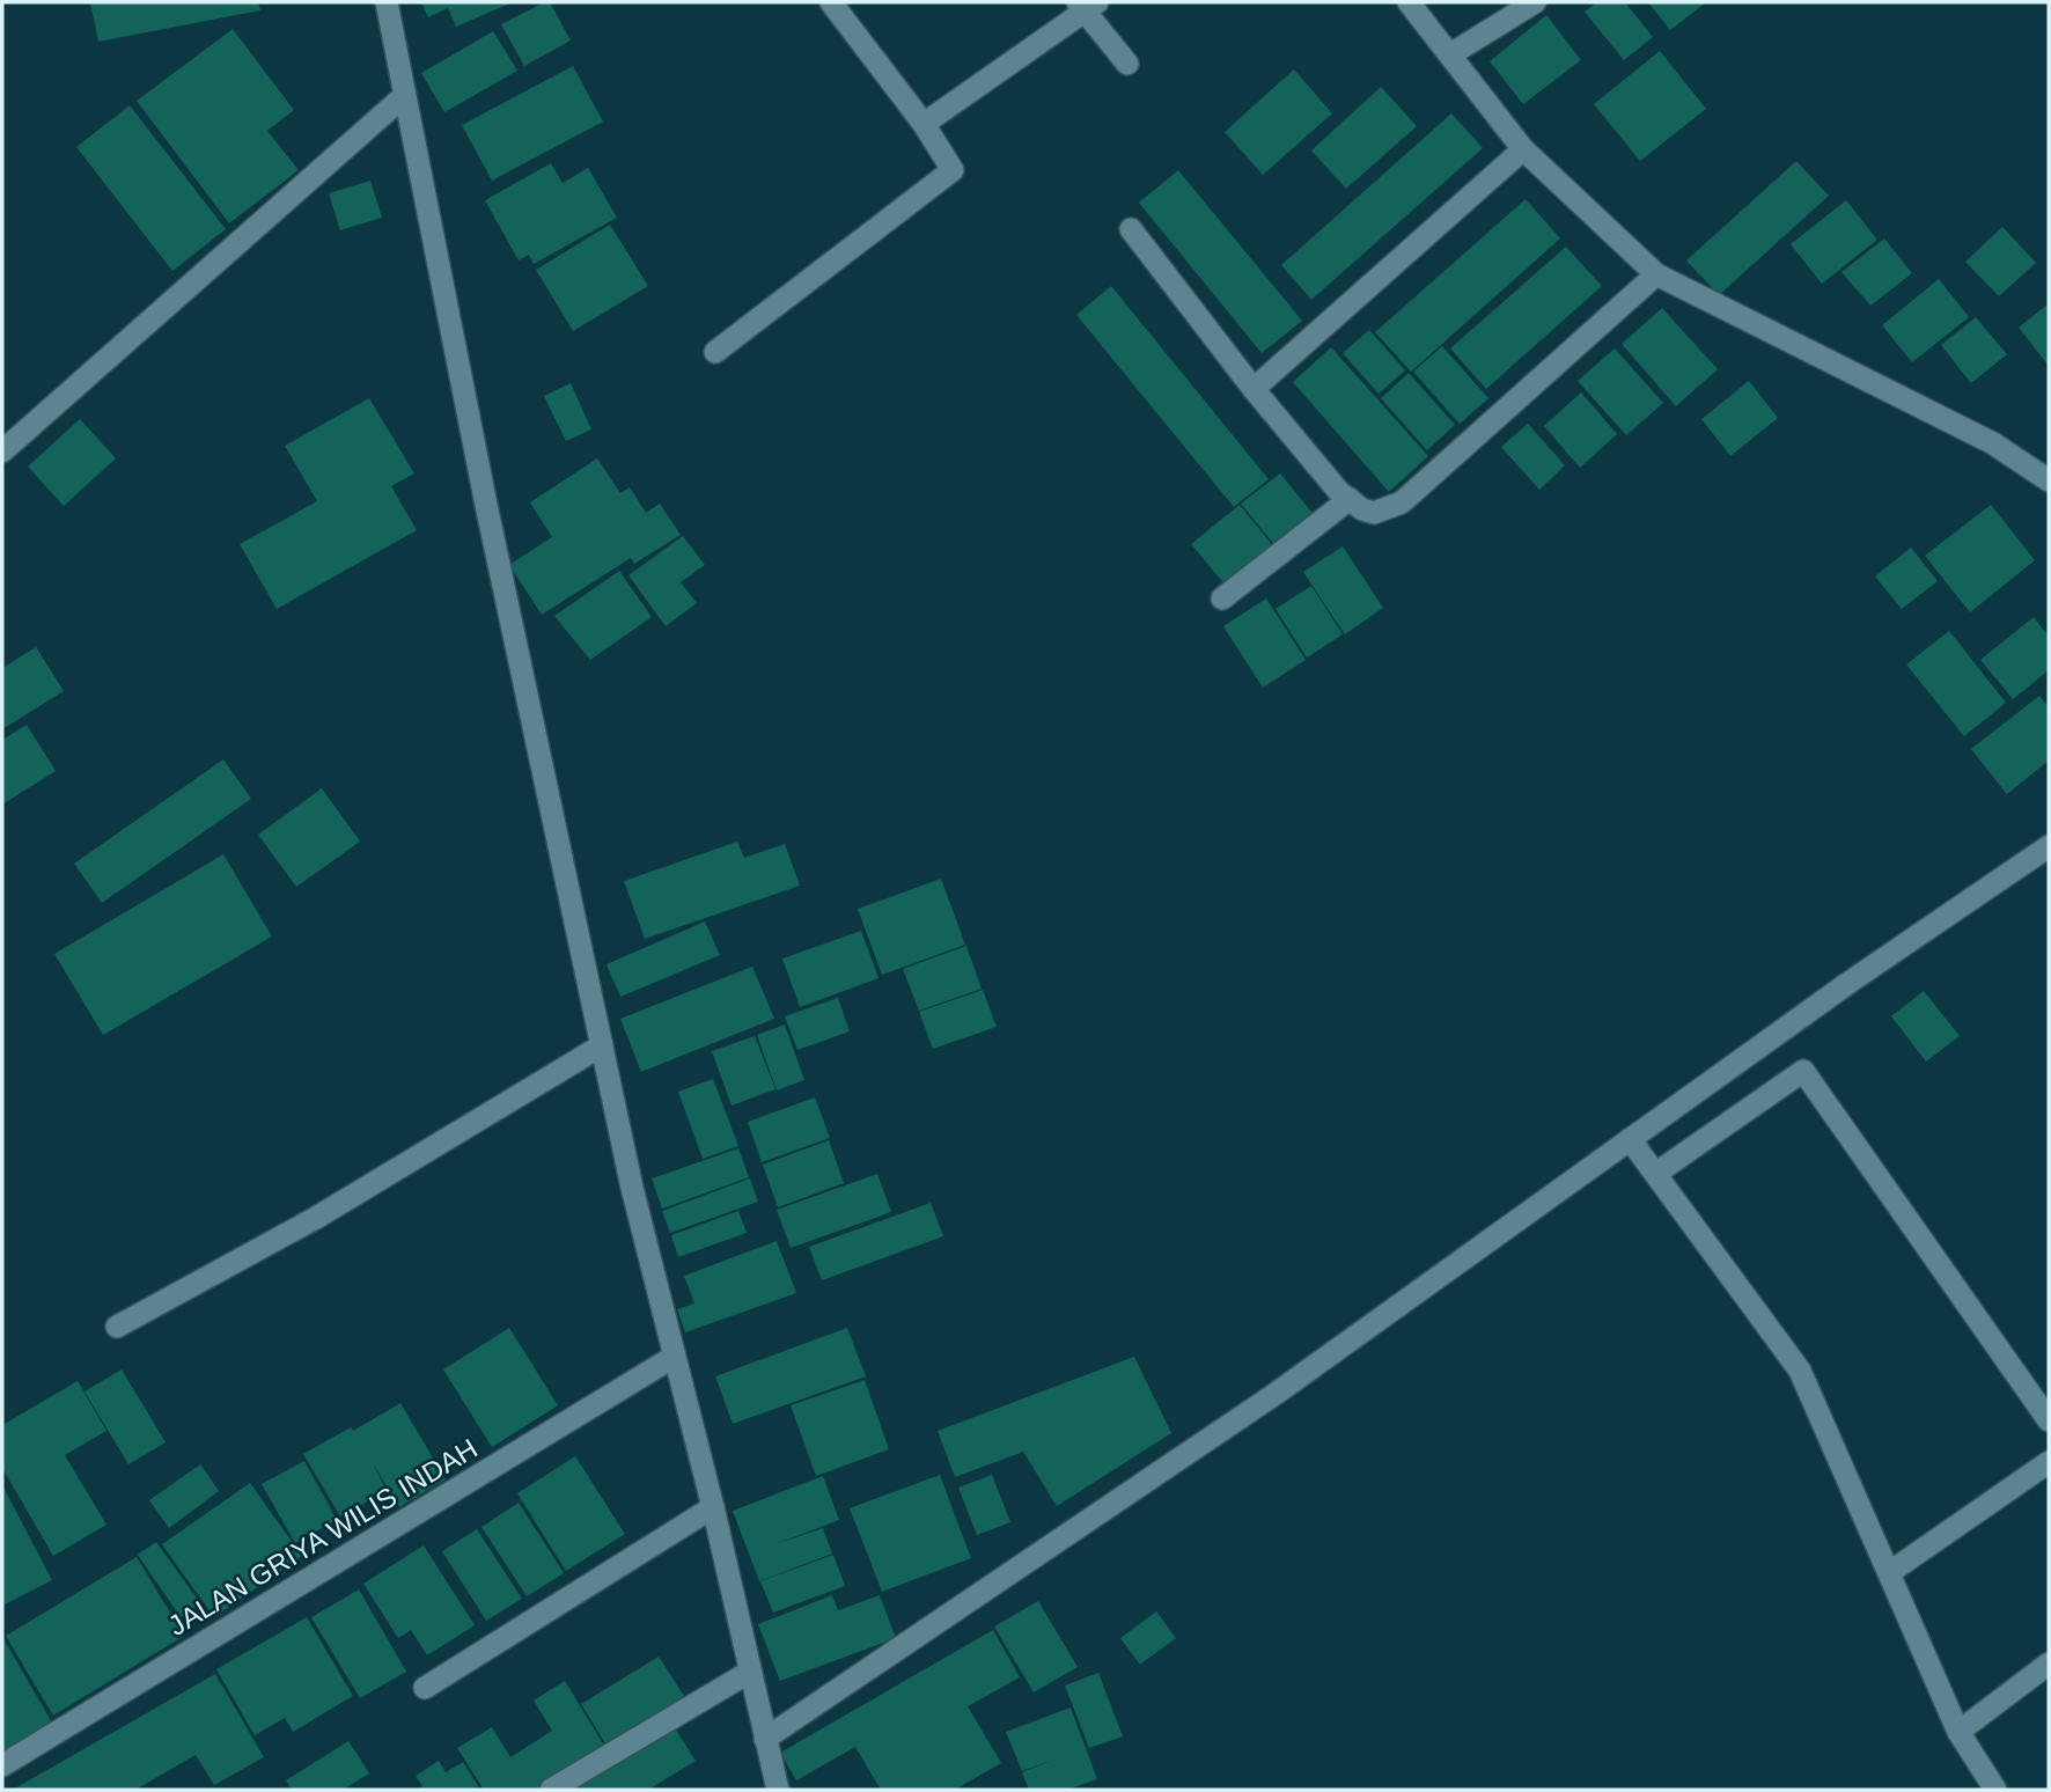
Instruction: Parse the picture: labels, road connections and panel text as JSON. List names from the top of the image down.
{
  "streets": {
    "street": ["JALAN GRIYA WILIS INDAH"]
  }
}
